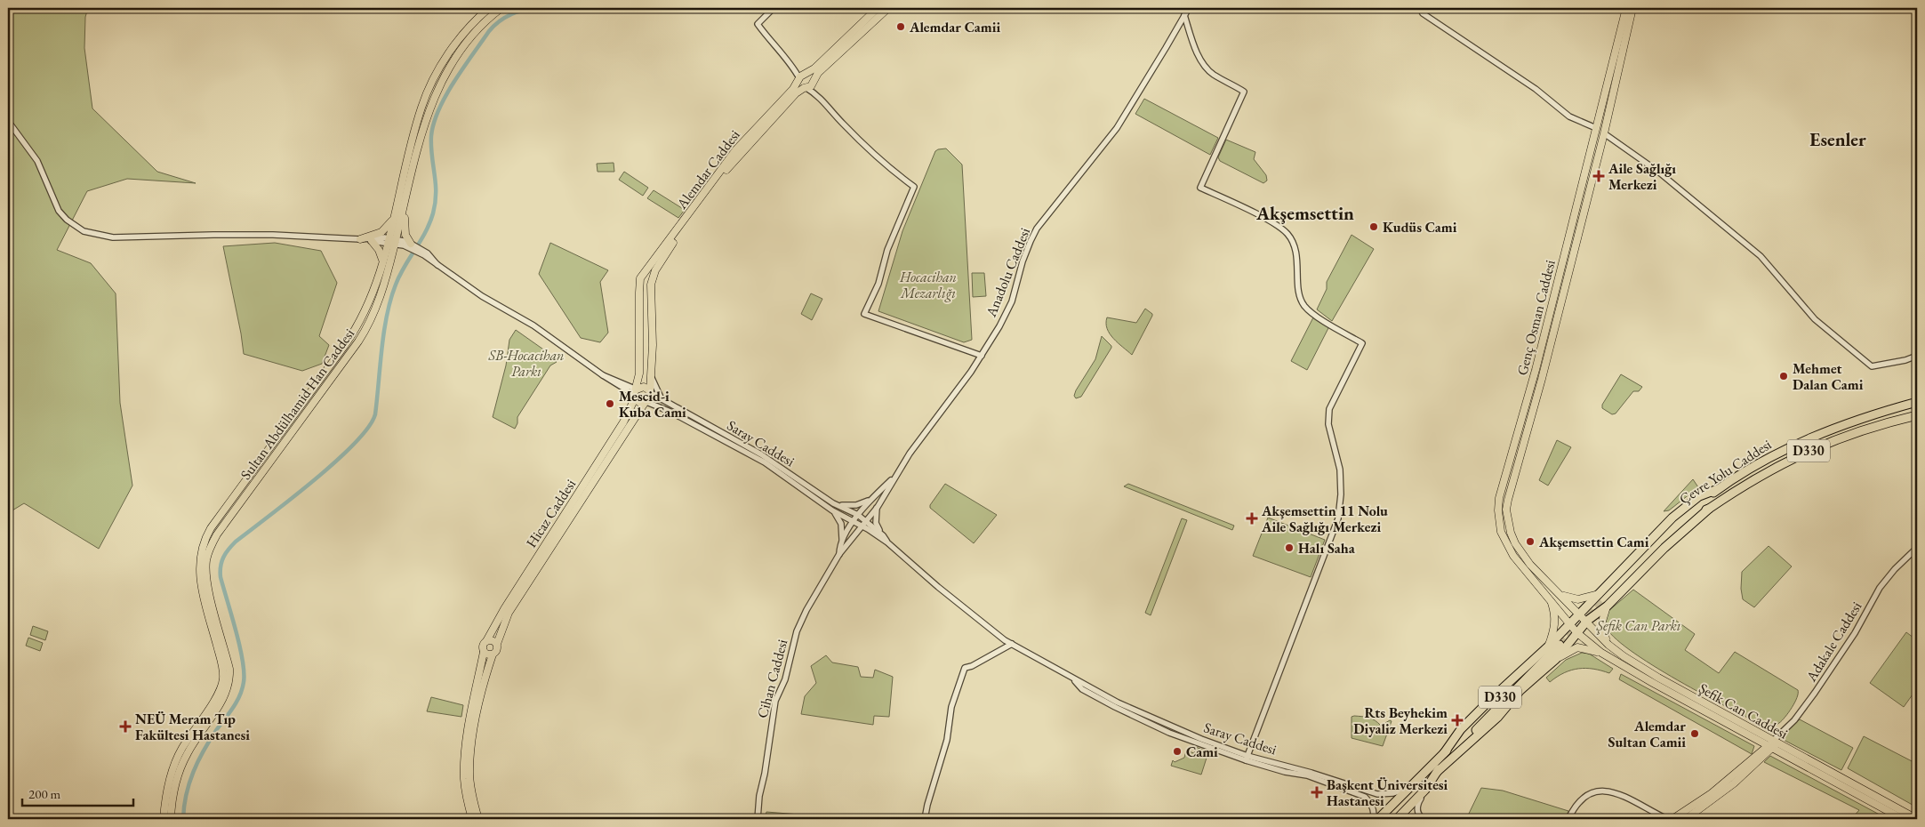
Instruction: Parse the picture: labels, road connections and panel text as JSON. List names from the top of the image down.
{
  "streets": {
    "highway": ["D330", "Çevre Yolu Caddesi"],
    "main road": [
      "Alemdar Caddesi",
      "Genç Osman Caddesi",
      "Sultan Abdülhamid Han Caddesi",
      "Hicaz Caddesi",
      "Şefik Can Caddesi"
    ],
    "street": [
      "Anadolu Caddesi",
      "Saray Caddesi",
      "Adakale Caddesi",
      "Cihan Caddesi"
    ]
  },
  "crossings": [
    ["Alemdar Caddesi", "Saray Caddesi"],
    ["Alemdar Caddesi", "Hicaz Caddesi"],
    ["Anadolu Caddesi", "Saray Caddesi"],
    ["Anadolu Caddesi", "Cihan Caddesi"],
    ["Genç Osman Caddesi", "Şefik Can Caddesi"],
    ["Saray Caddesi", "D330"],
    ["Saray Caddesi", "Hicaz Caddesi"],
    ["Saray Caddesi", "Cihan Caddesi"],
    ["Adakale Caddesi", "Şefik Can Caddesi"]
  ],
  "districts": ["Esenler", "Akşemsettin"],
  "parks": ["Hocacihan Mezarlığı", "SB-Hocacihan Parkı", "Şefik Can Parkı"],
  "places": {
    "other": [
      "Alemdar Camii",
      "Kudüs Cami",
      "Mehmet Dalan Cami",
      "Mescid-i Kuba Cami",
      "Akşemsettin Cami",
      "Halı Saha",
      "Alemdar Sultan Camii",
      "Cami"
    ],
    "health": [
      "Aile Sağlığı Merkezi",
      "Akşemsettin 11 Nolu Aile Sağlığı Merkezi",
      "Rts Beyhekim Diyaliz Merkezi",
      "NEÜ Meram Tıp Fakültesi Hastanesi",
      "Başkent Üniversitesi Hastanesi"
    ]
  },
  "scale_bar": "200 m"
}
